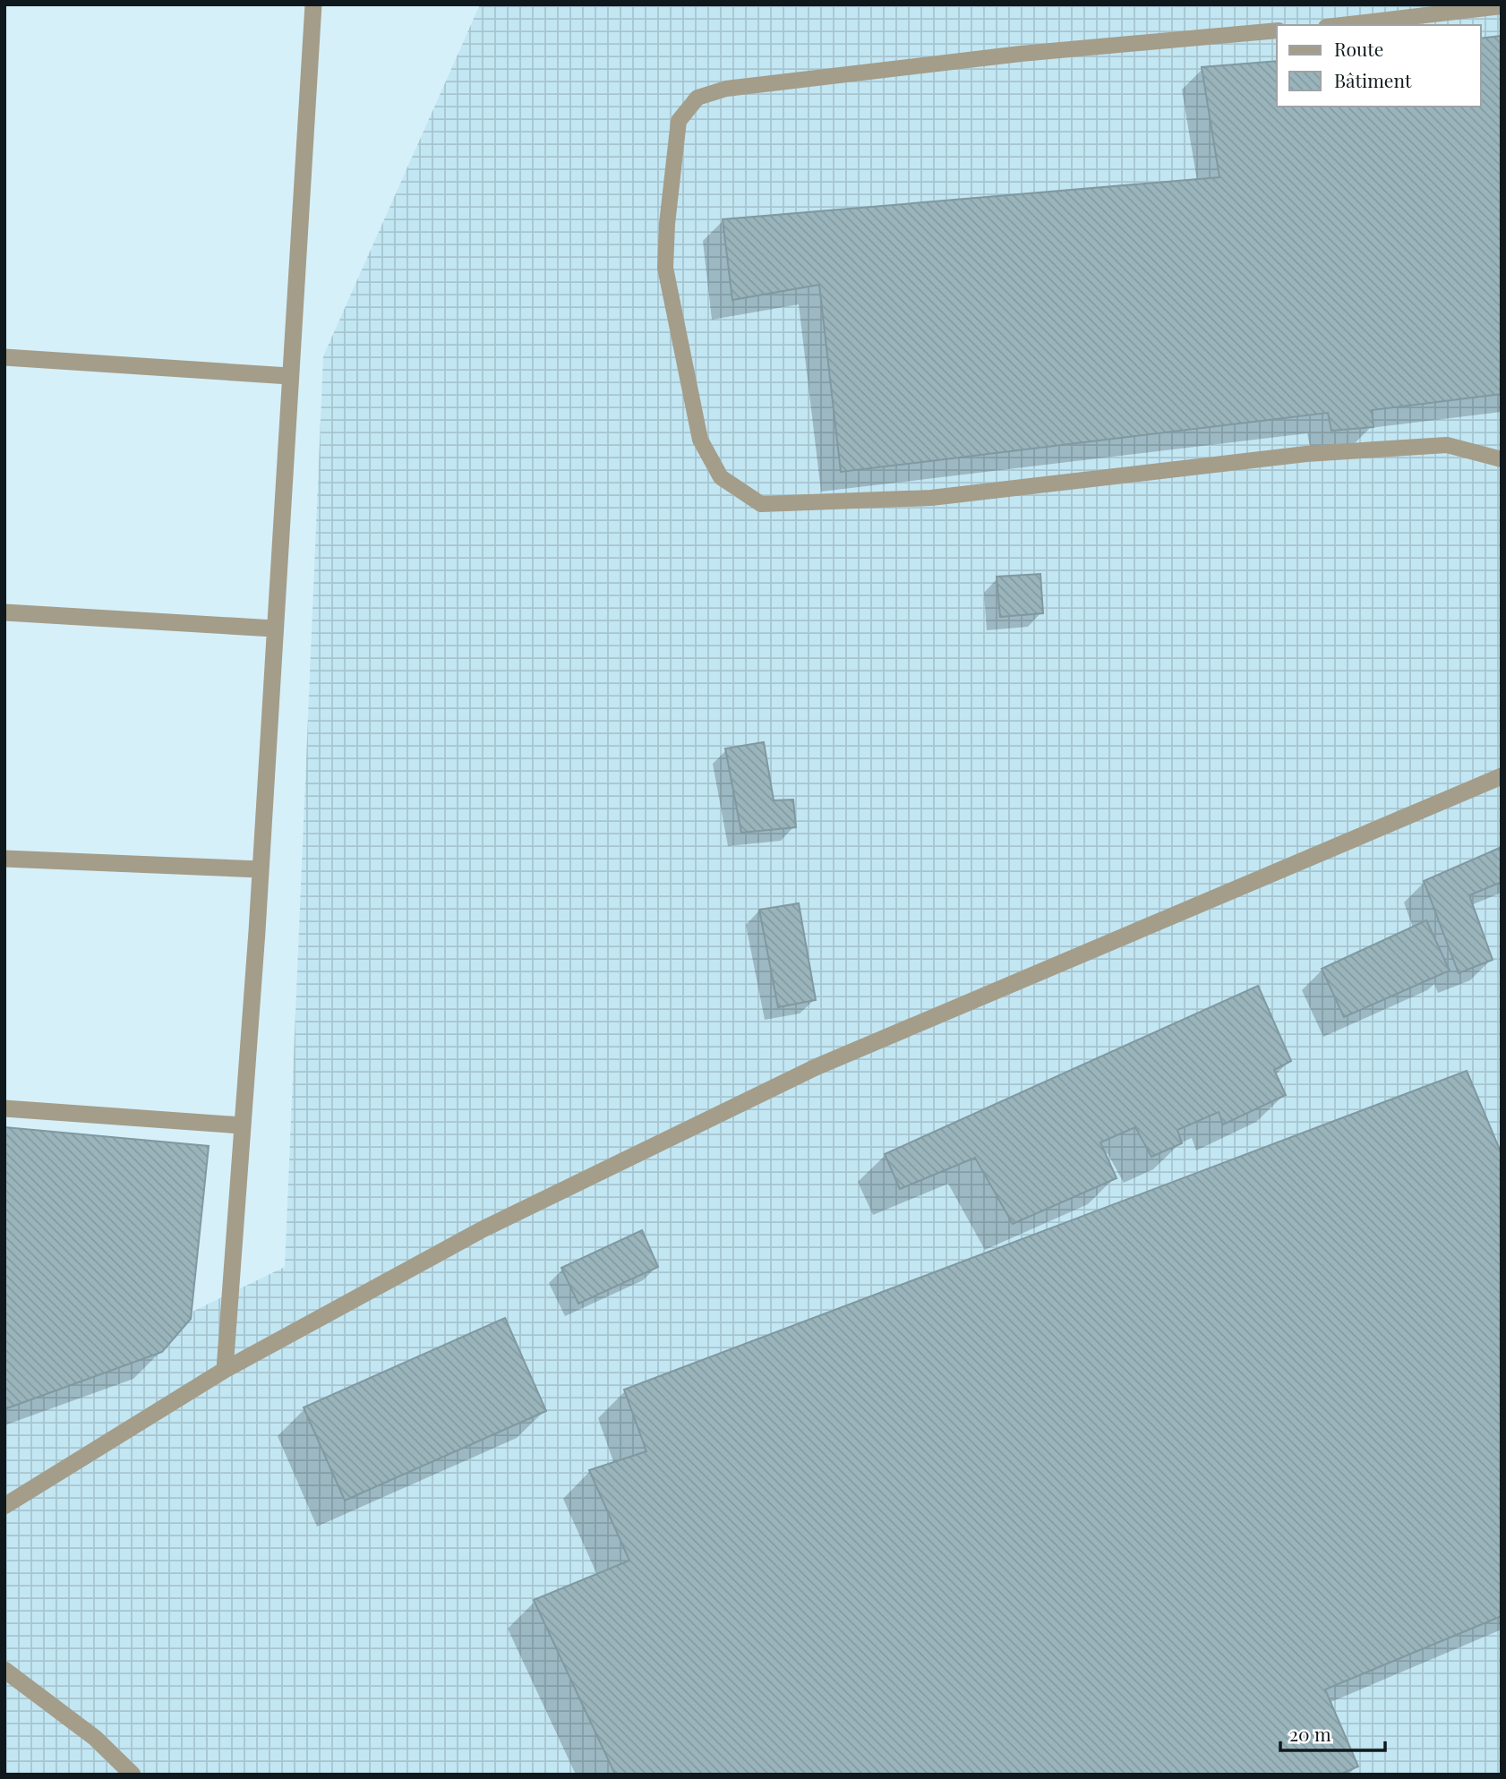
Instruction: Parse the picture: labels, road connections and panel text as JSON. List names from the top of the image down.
{
  "legend": ["Route", "Bâtiment"],
  "scale_bar": "20 m"
}
